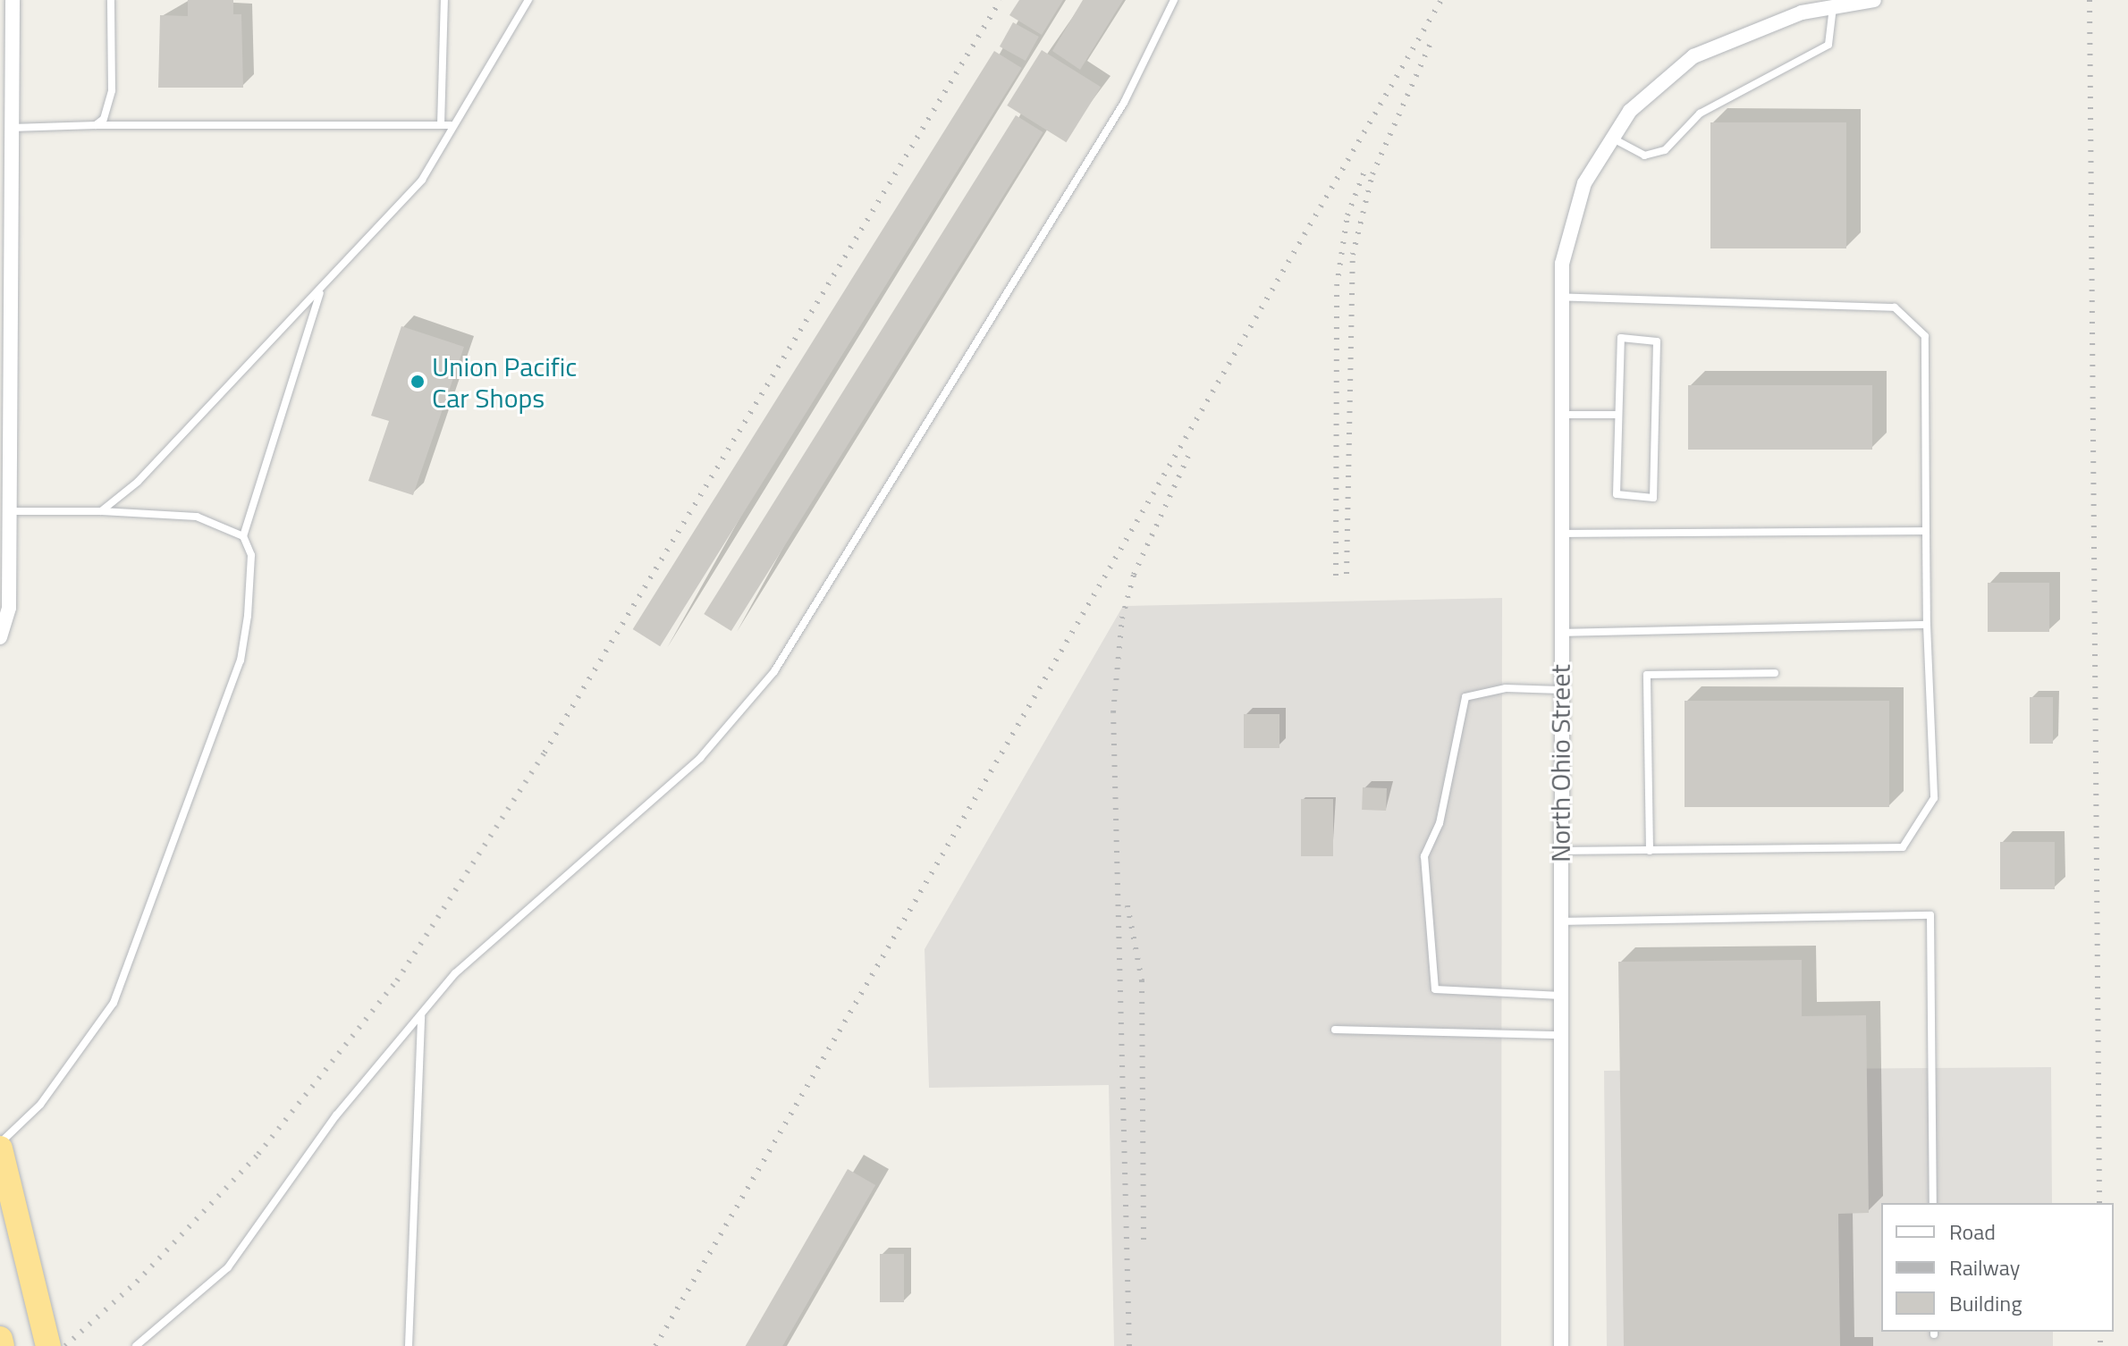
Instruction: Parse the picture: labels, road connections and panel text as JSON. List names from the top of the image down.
{
  "streets": {
    "street": ["North Ohio Street"]
  },
  "places": ["Union Pacific Car Shops"],
  "legend": ["Road", "Railway", "Building"]
}
